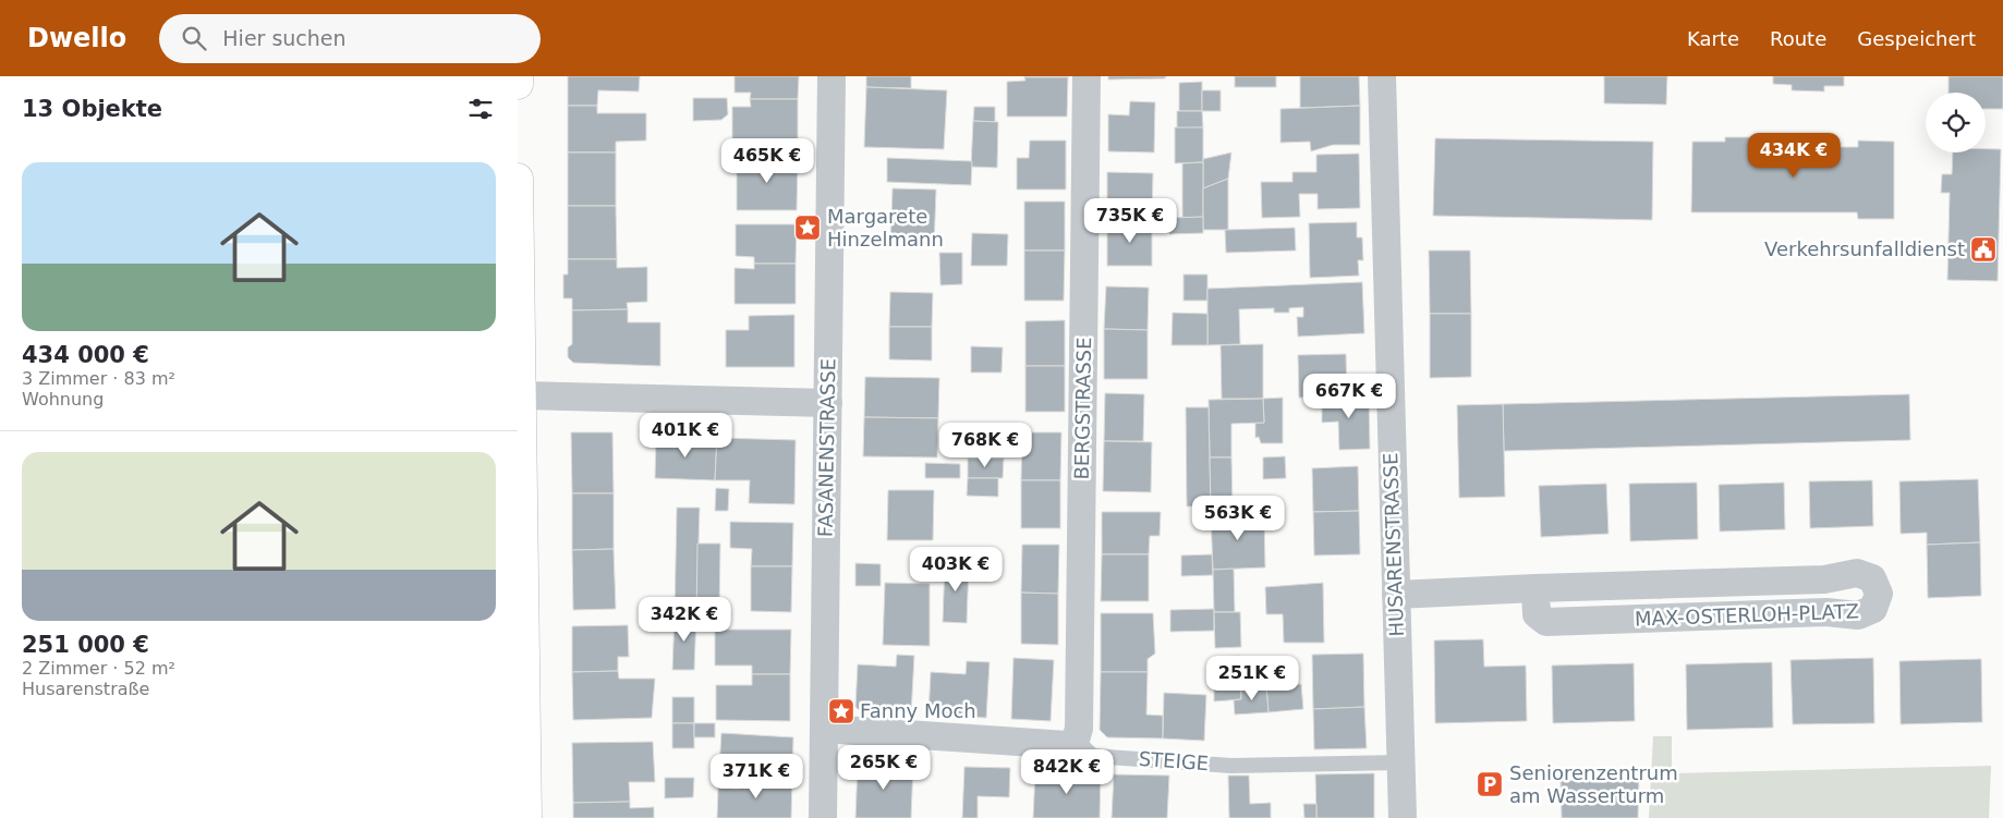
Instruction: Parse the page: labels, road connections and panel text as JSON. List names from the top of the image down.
{
  "streets": {
    "street": [
      "BERGSTRASSE",
      "FASANENSTRASSE",
      "HUSARENSTRASSE",
      "MAX-OSTERLOH-PLATZ"
    ],
    "lane": ["STEIGE"]
  },
  "crossings": [
    ["BERGSTRASSE", "STEIGE"],
    ["HUSARENSTRASSE", "MAX-OSTERLOH-PLATZ"],
    ["HUSARENSTRASSE", "STEIGE"]
  ],
  "places": {
    "place": ["Margarete Hinzelmann", "Fanny Moch"],
    "public building": ["Verkehrsunfalldienst"],
    "parking": ["Seniorenzentrum am Wasserturm"]
  },
  "page": {
    "header": "Dwello",
    "search": "Hier suchen",
    "nav": ["Karte", "Route", "Gespeichert"],
    "heading": "13 Objekte",
    "price": [
      "434K €",
      "465K €",
      "735K €",
      "667K €",
      "401K €",
      "768K €",
      "563K €",
      "403K €",
      "342K €",
      "251K €",
      "265K €",
      "842K €",
      "371K €"
    ],
    "list": [
      {
        "name": "434 000 €",
        "note": "3 Zimmer · 83 m² · Wohnung"
      },
      {
        "name": "251 000 €",
        "note": "2 Zimmer · 52 m² · Husarenstraße"
      }
    ]
  }
}
